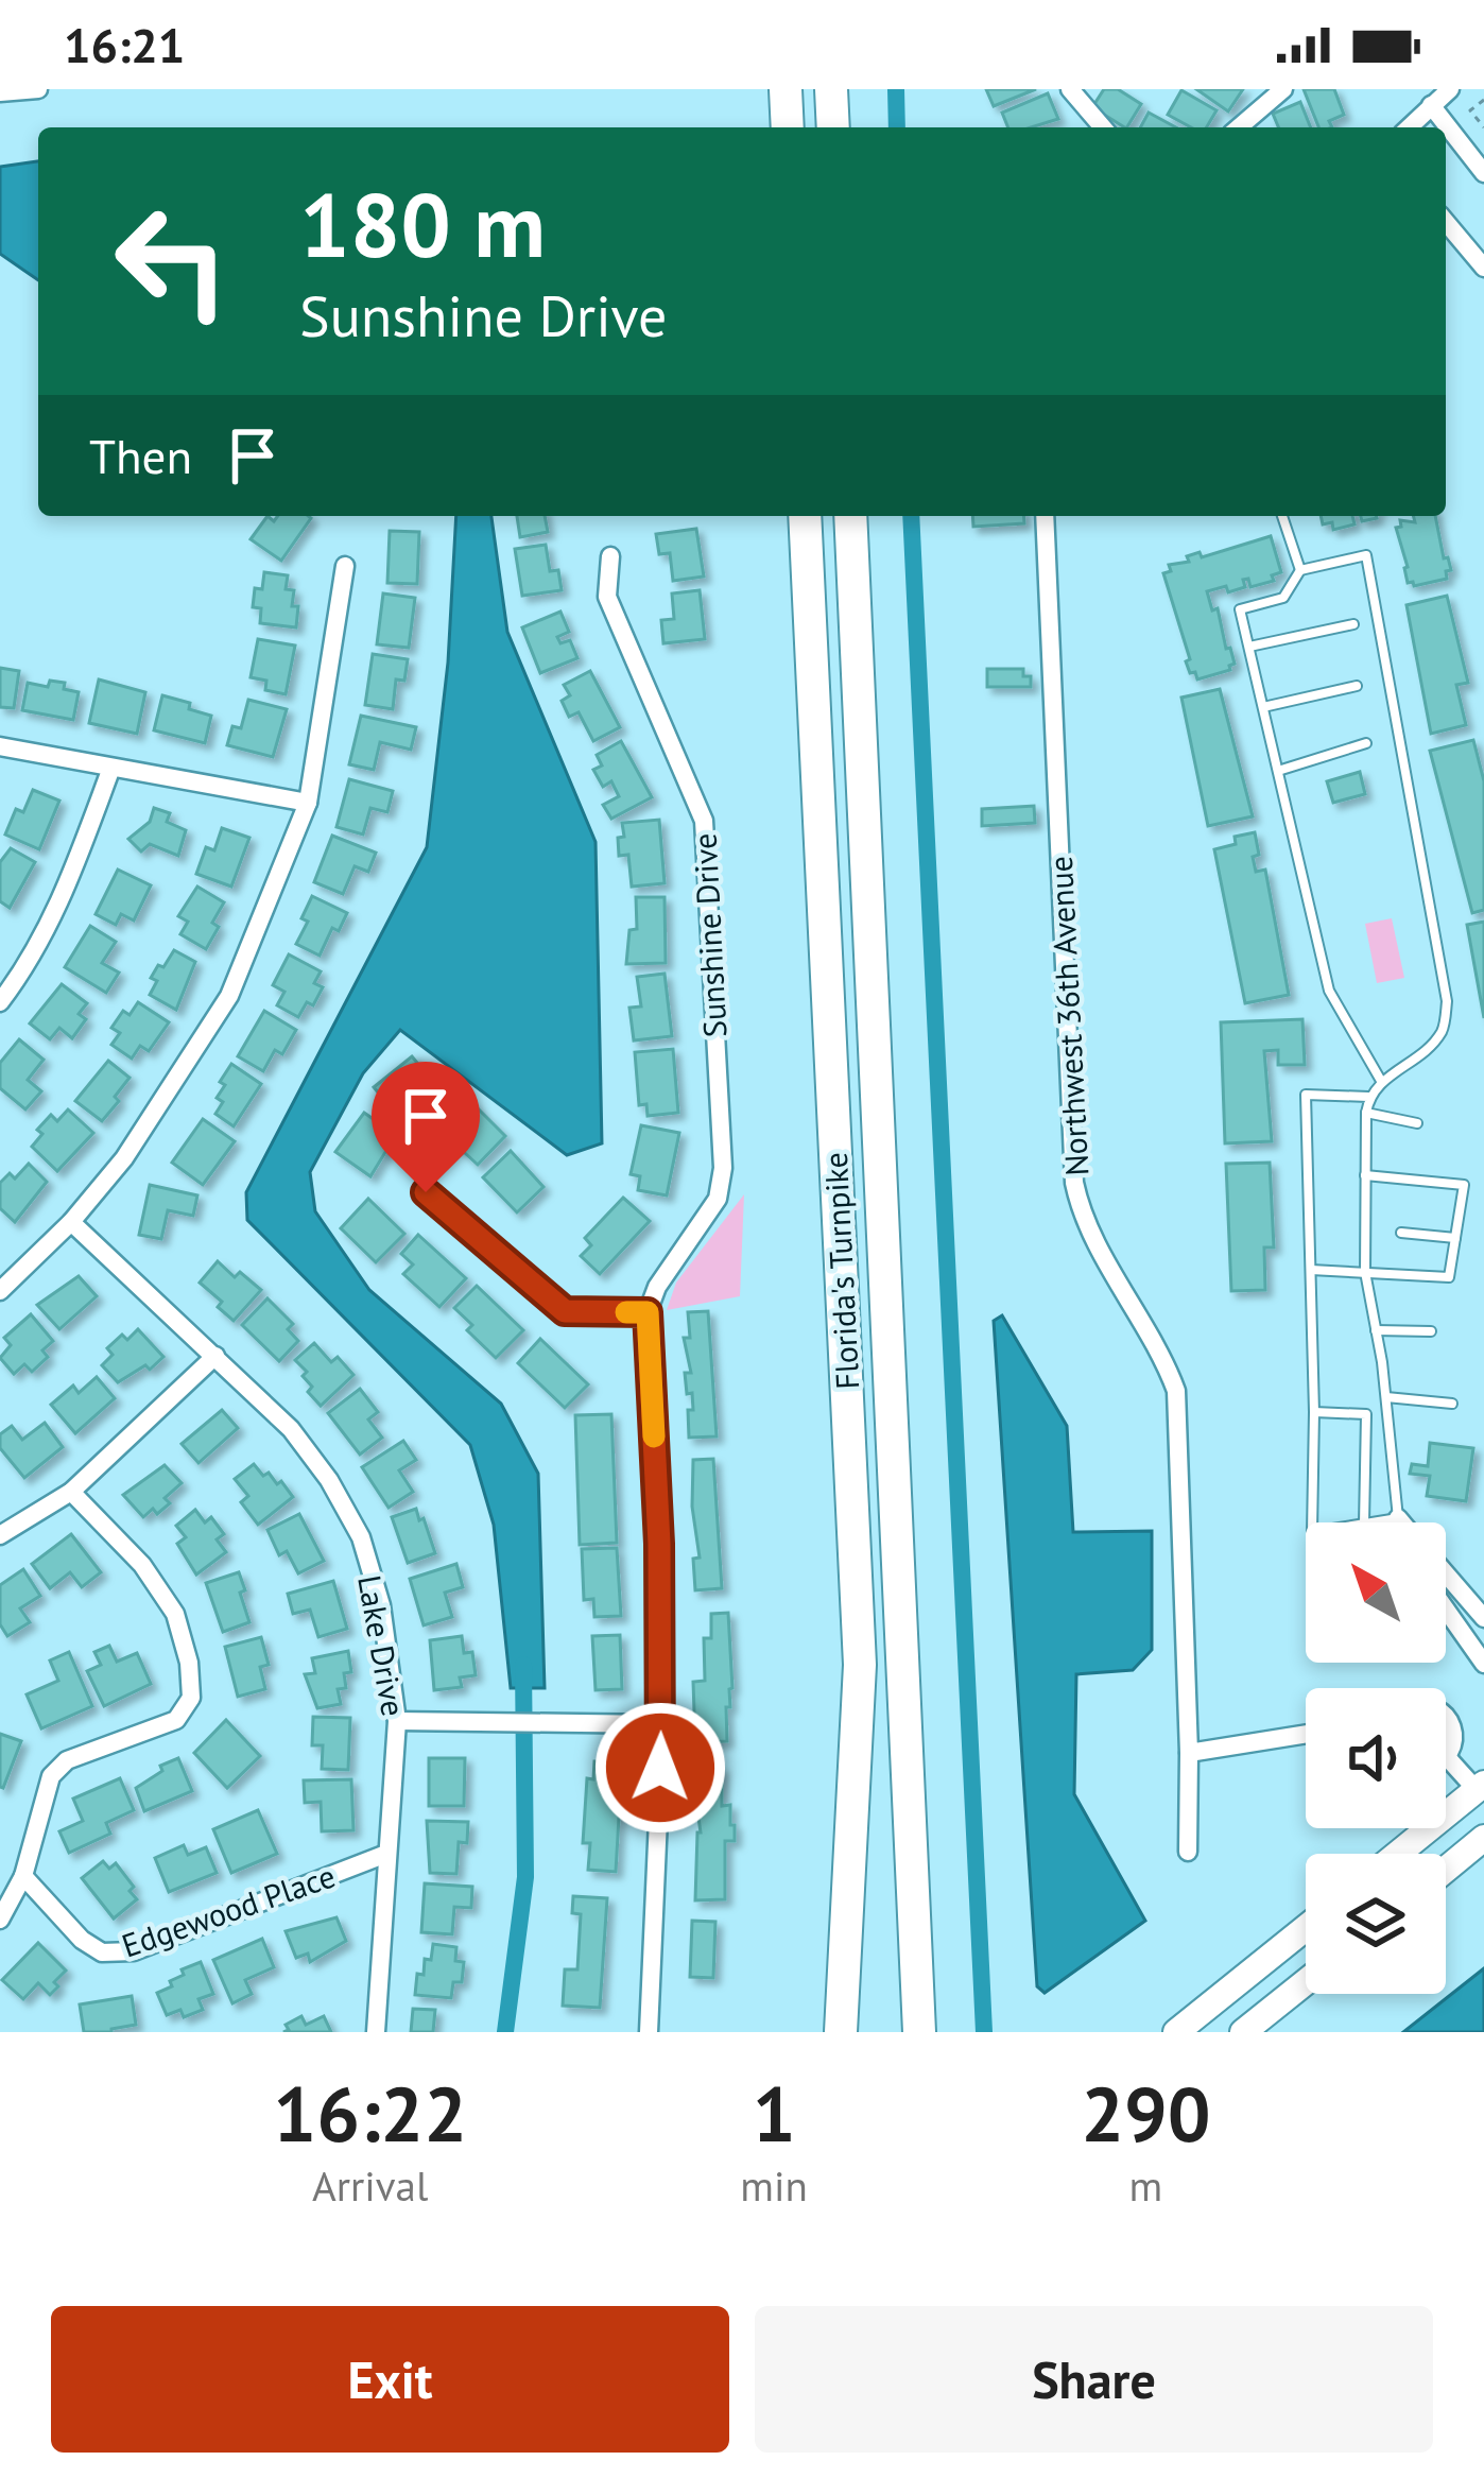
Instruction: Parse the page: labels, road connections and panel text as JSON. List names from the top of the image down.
{
  "streets": {
    "highway": ["Florida's Turnpike"],
    "street": [
      "Sunshine Drive",
      "Northwest 36th Avenue",
      "Lake Drive",
      "Edgewood Place"
    ]
  },
  "crossings": [
    ["Lake Drive", "Edgewood Place"]
  ],
  "north": "top left",
  "page": {
    "status": "16:21",
    "turn": ["180 m", "Sunshine Drive"],
    "then": "Then",
    "eta": [
      "16:22",
      "Arrival",
      "1",
      "min",
      "290",
      "m"
    ],
    "buttons": ["Exit", "Share"]
  }
}
